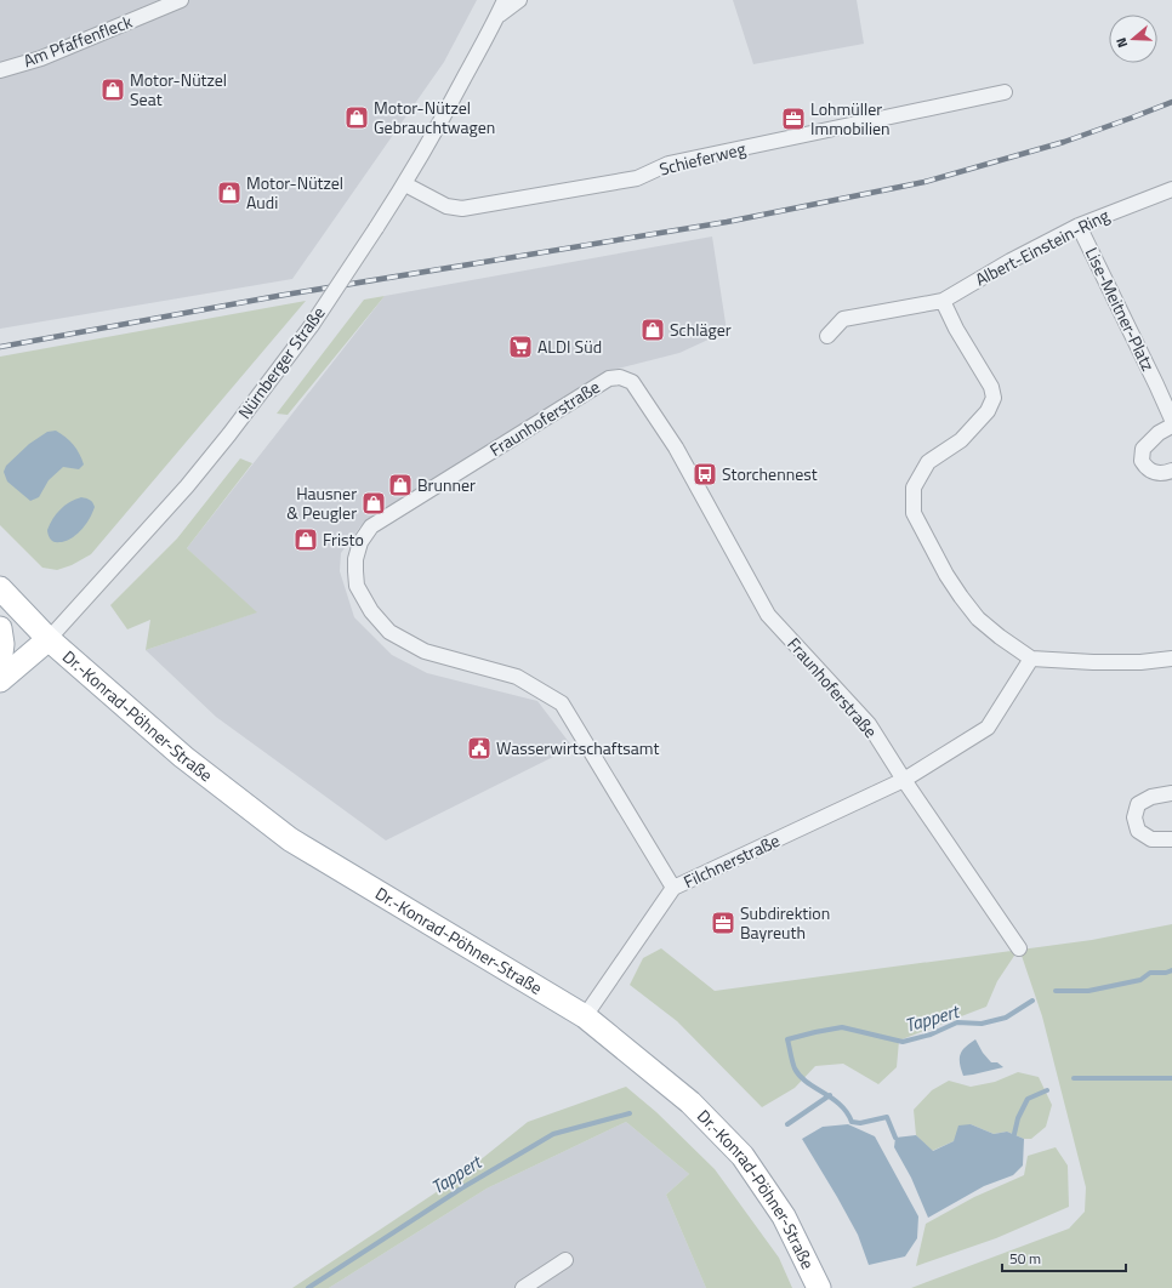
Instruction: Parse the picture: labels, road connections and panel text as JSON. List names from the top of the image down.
{
  "streets": {
    "main road": ["Nürnberger Straße", "Dr.-Konrad-Pöhner-Straße"],
    "street": [
      "Am Pfaffenfleck",
      "Schieferweg",
      "Albert-Einstein-Ring",
      "Lise-Meitner-Platz",
      "Fraunhoferstraße",
      "Filchnerstraße"
    ]
  },
  "crossings": [
    ["Schieferweg", "Nürnberger Straße"],
    ["Albert-Einstein-Ring", "Lise-Meitner-Platz"],
    ["Nürnberger Straße", "Dr.-Konrad-Pöhner-Straße"],
    ["Fraunhoferstraße", "Filchnerstraße"],
    ["Dr.-Konrad-Pöhner-Straße", "Filchnerstraße"]
  ],
  "water": ["Tappert"],
  "places": {
    "shop": [
      "Motor-Nützel Seat",
      "Motor-Nützel Gebrauchtwagen",
      "Motor-Nützel Audi",
      "Schläger",
      "Brunner",
      "Hausner & Peugler",
      "Fristo"
    ],
    "office": ["Lohmüller Immobilien", "Subdirektion Bayreuth"],
    "supermarket": ["ALDI Süd"],
    "bus stop": ["Storchennest"],
    "public building": ["Wasserwirtschaftsamt"]
  },
  "scale_bar": "50 m",
  "north": "left"
}
